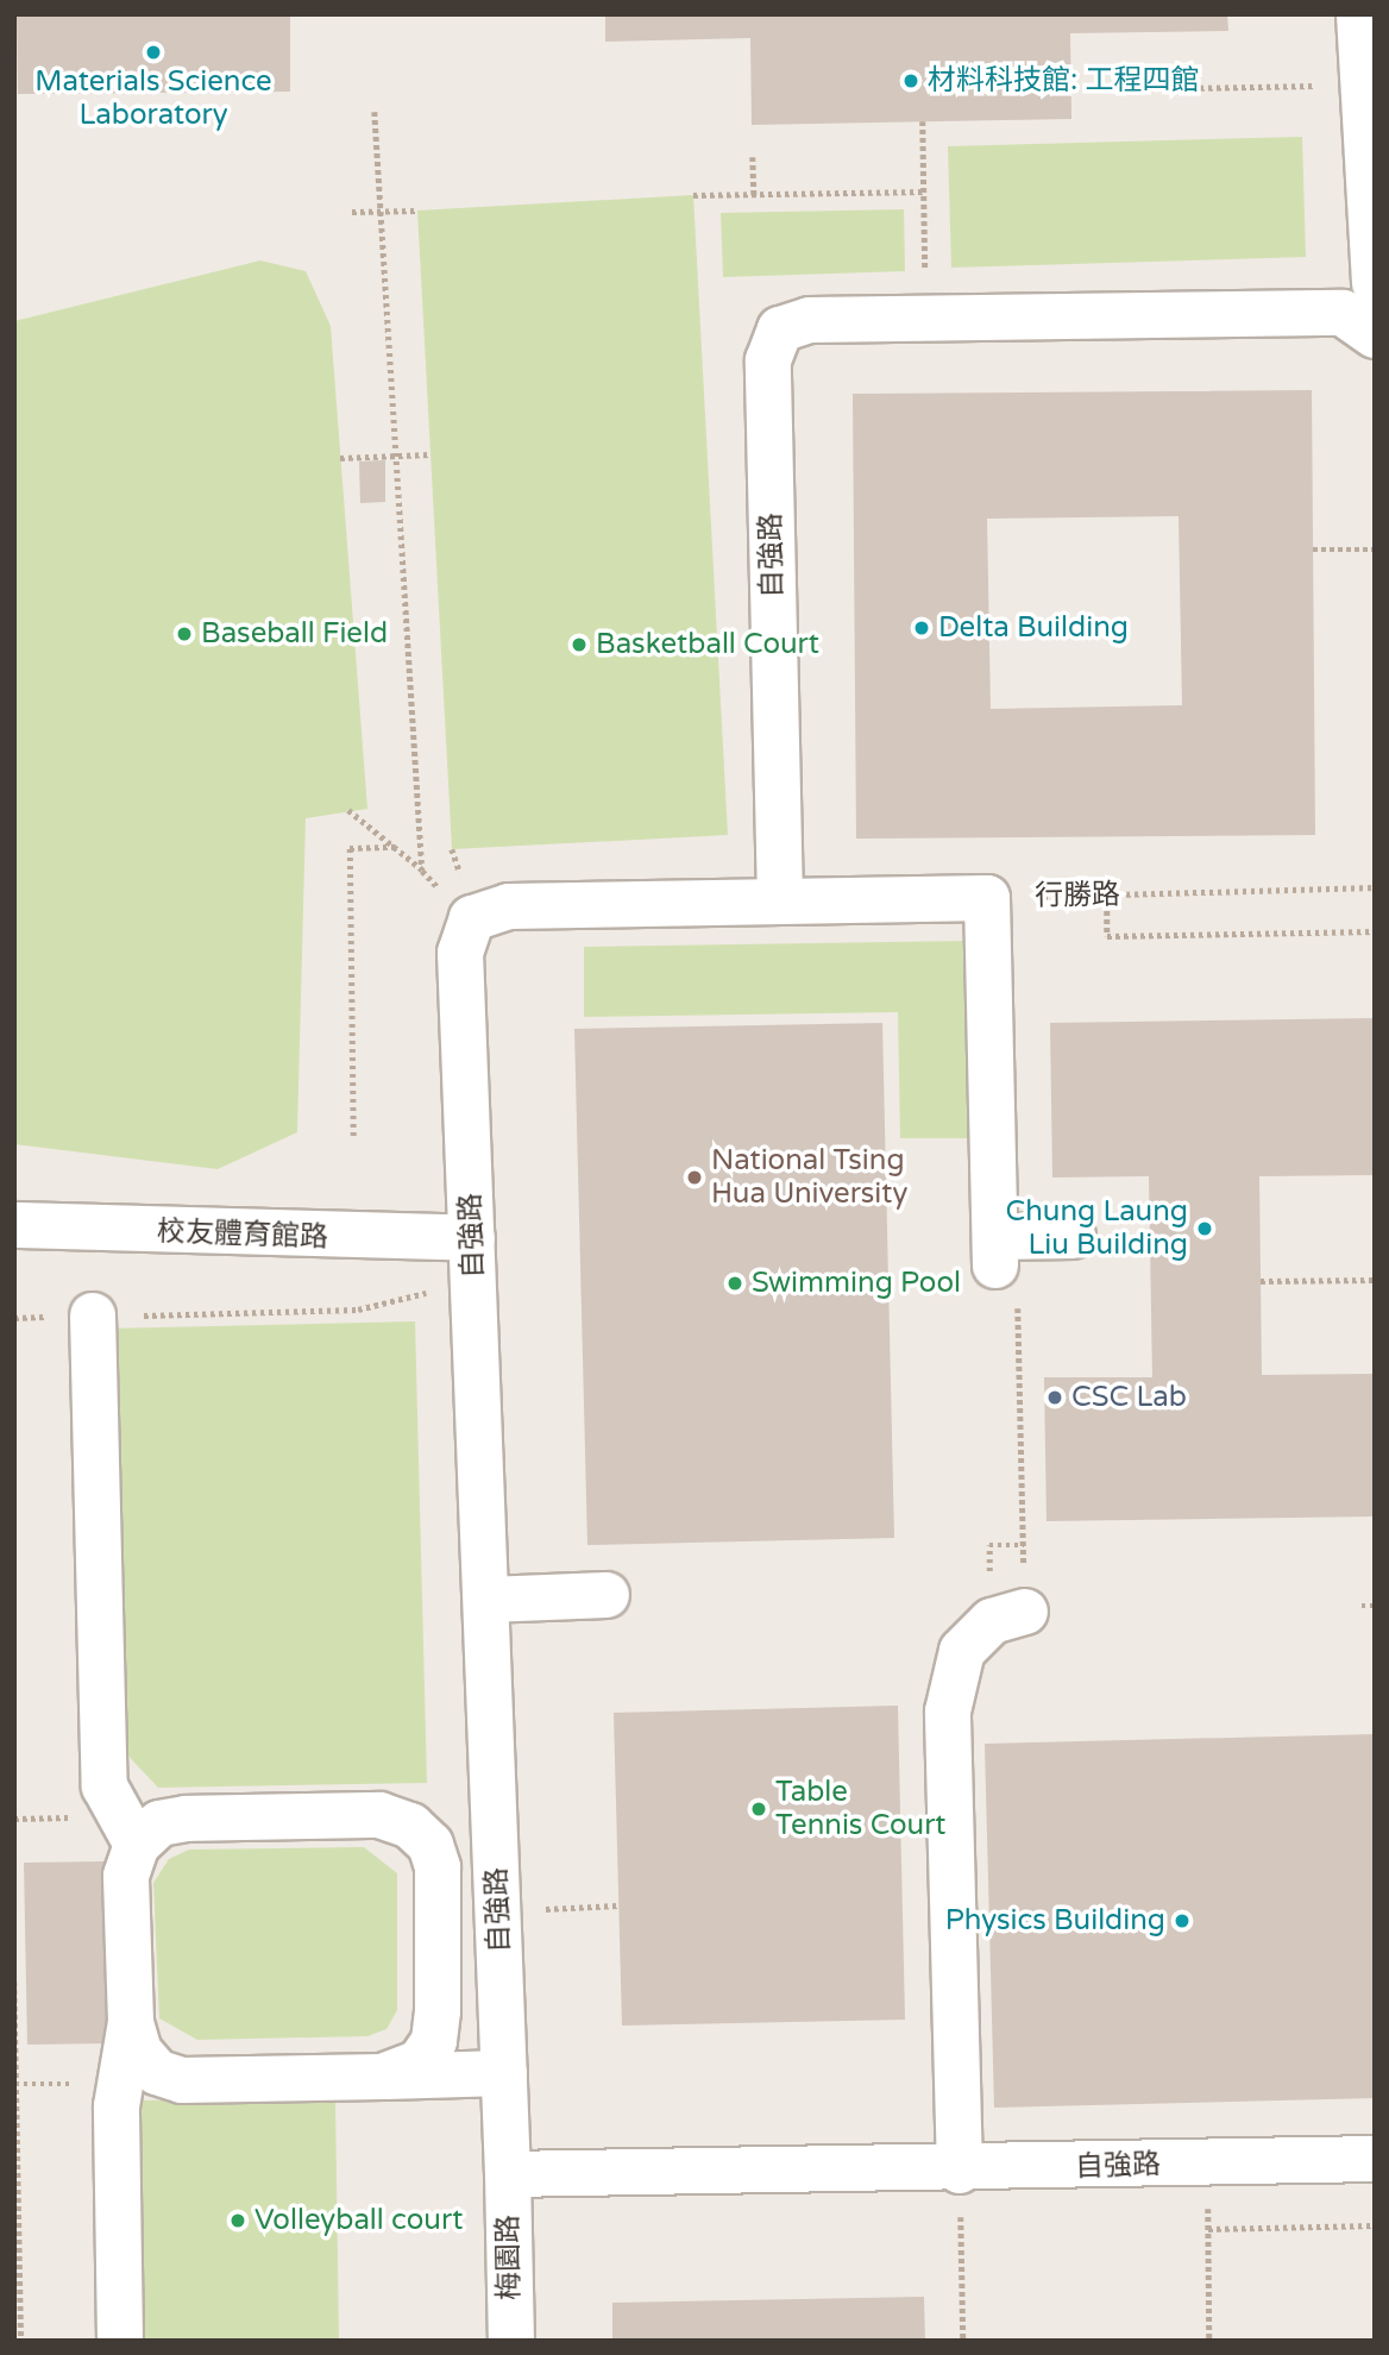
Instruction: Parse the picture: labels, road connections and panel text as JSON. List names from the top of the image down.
{
  "streets": {
    "lane": ["自強路", "校友體育館路", "梅園路"],
    "path": ["行勝路"]
  },
  "crossings": [
    ["自強路", "校友體育館路"],
    ["自強路", "梅園路"]
  ],
  "places": [
    "Materials Science Laboratory",
    "材料科技館: 工程四館",
    "Delta Building",
    "Baseball Field",
    "Basketball Court",
    "National Tsing Hua University",
    "Chung Laung Liu Building",
    "Swimming Pool",
    "CSC Lab",
    "Table Tennis Court",
    "Physics Building",
    "Volleyball court"
  ]
}
